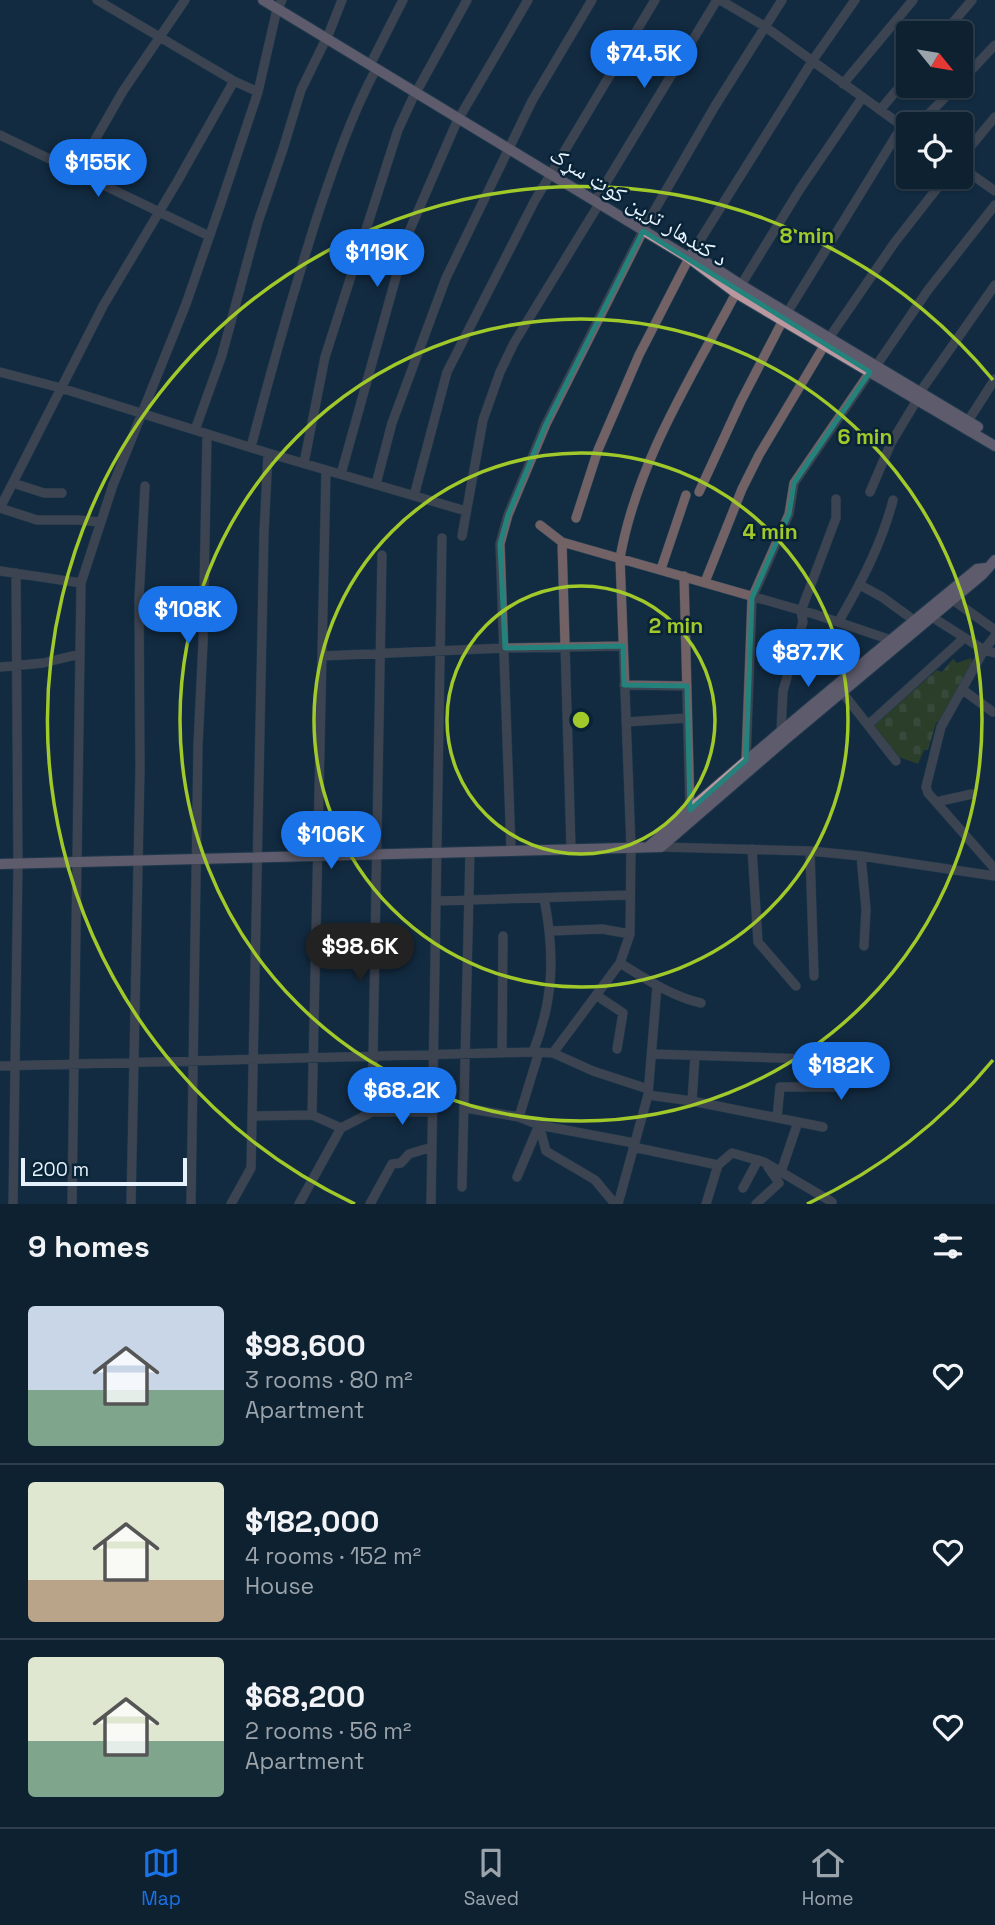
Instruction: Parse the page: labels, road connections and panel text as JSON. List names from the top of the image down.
{
  "streets": {
    "main road": ["د کندهار ترين کوټ سړک"]
  },
  "scale_bar": "200 m",
  "north": "bottom right",
  "page": {
    "price": [
      "$74.5K",
      "$155K",
      "$119K",
      "$108K",
      "$87.7K",
      "$106K",
      "$98.6K",
      "$182K",
      "$68.2K"
    ],
    "scale": "200 m",
    "heading": "9 homes",
    "list": [
      {
        "name": "$98,600",
        "note": "3 rooms · 80 m² · Apartment"
      },
      {
        "name": "$182,000",
        "note": "4 rooms · 152 m² · House"
      },
      {
        "name": "$68,200",
        "note": "2 rooms · 56 m² · Apartment"
      }
    ],
    "tabs": ["Map", "Saved", "Home"]
  },
  "rings": [
    "8 min",
    "6 min",
    "4 min",
    "2 min"
  ]
}
